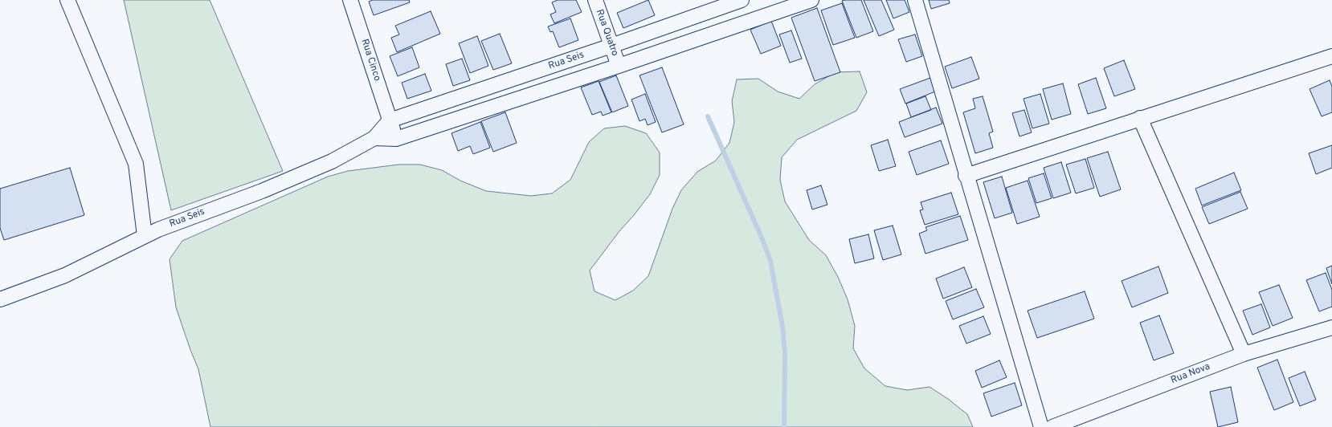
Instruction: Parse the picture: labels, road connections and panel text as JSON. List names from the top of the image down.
{
  "streets": {
    "street": [
      "Rua Quatro",
      "Rua Cinco",
      "Rua Seis",
      "Rua Nova"
    ]
  },
  "crossings": [
    ["Rua Quatro", "Rua Seis"],
    ["Rua Cinco", "Rua Seis"]
  ]
}
